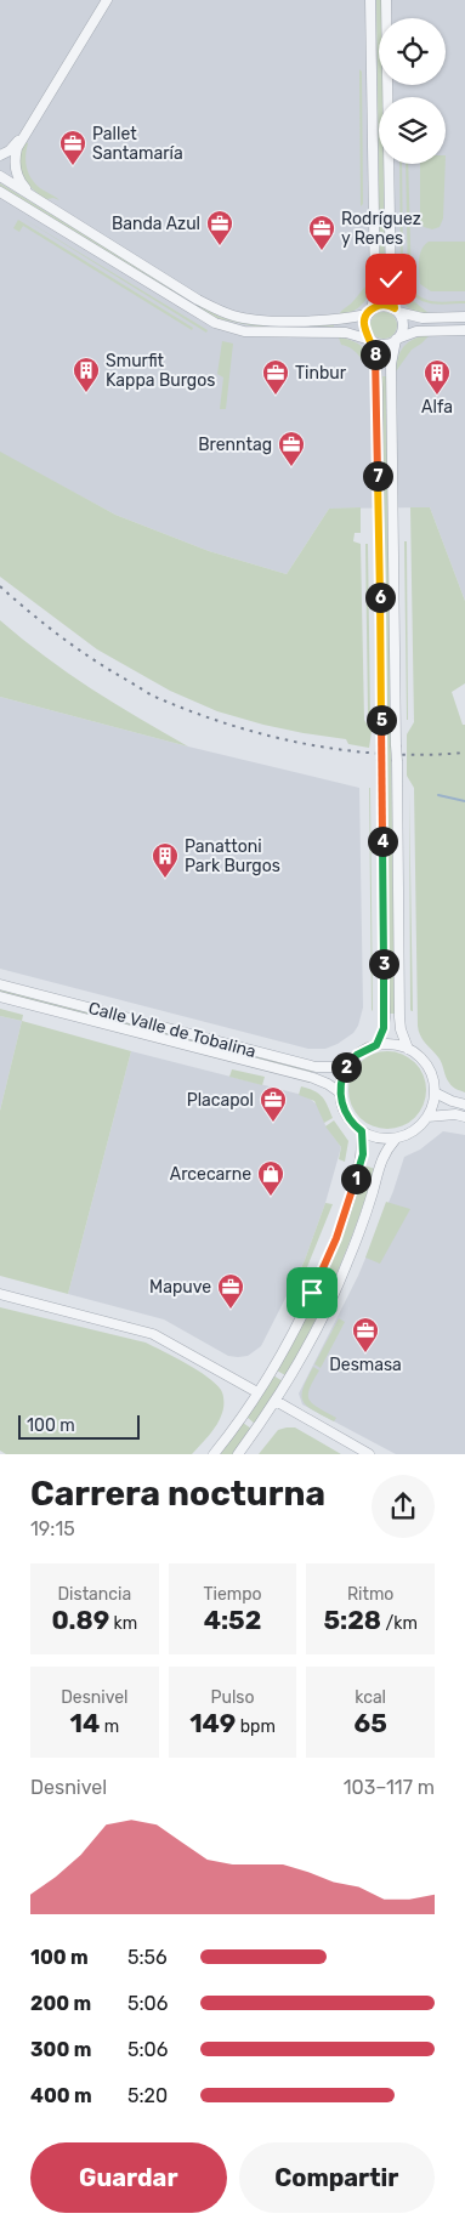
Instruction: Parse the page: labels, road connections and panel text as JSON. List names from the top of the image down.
{
  "streets": {
    "street": ["Calle Valle de Tobalina"]
  },
  "places": {
    "office": [
      "Pallet Santamaría",
      "Banda Azul",
      "Rodríguez y Renes",
      "Tinbur",
      "Brenntag",
      "Placapol",
      "Mapuve",
      "Desmasa"
    ],
    "building": ["Smurfit Kappa Burgos", "Alfa", "Panattoni Park Burgos"],
    "shop": ["Arcecarne"]
  },
  "scale_bar": "100 m",
  "page": {
    "pins": [
      "8",
      "7",
      "6",
      "5",
      "4",
      "3",
      "2",
      "1"
    ],
    "scale": "100 m",
    "heading": ["Carrera nocturna", "19:15"],
    "stats": [
      ["Distancia", "0.89 km"],
      ["Tiempo", "4:52"],
      ["Ritmo", "5:28 /km"],
      ["Desnivel", "14 m"],
      ["Pulso", "149 bpm"],
      ["kcal", "65"]
    ],
    "chart": ["Desnivel", "103–117 m"],
    "list": [
      {
        "name": "100 m",
        "note": "5:56"
      },
      {
        "name": "200 m",
        "note": "5:06"
      },
      {
        "name": "300 m",
        "note": "5:06"
      },
      {
        "name": "400 m",
        "note": "5:20"
      }
    ],
    "buttons": ["Guardar", "Compartir"]
  }
}
